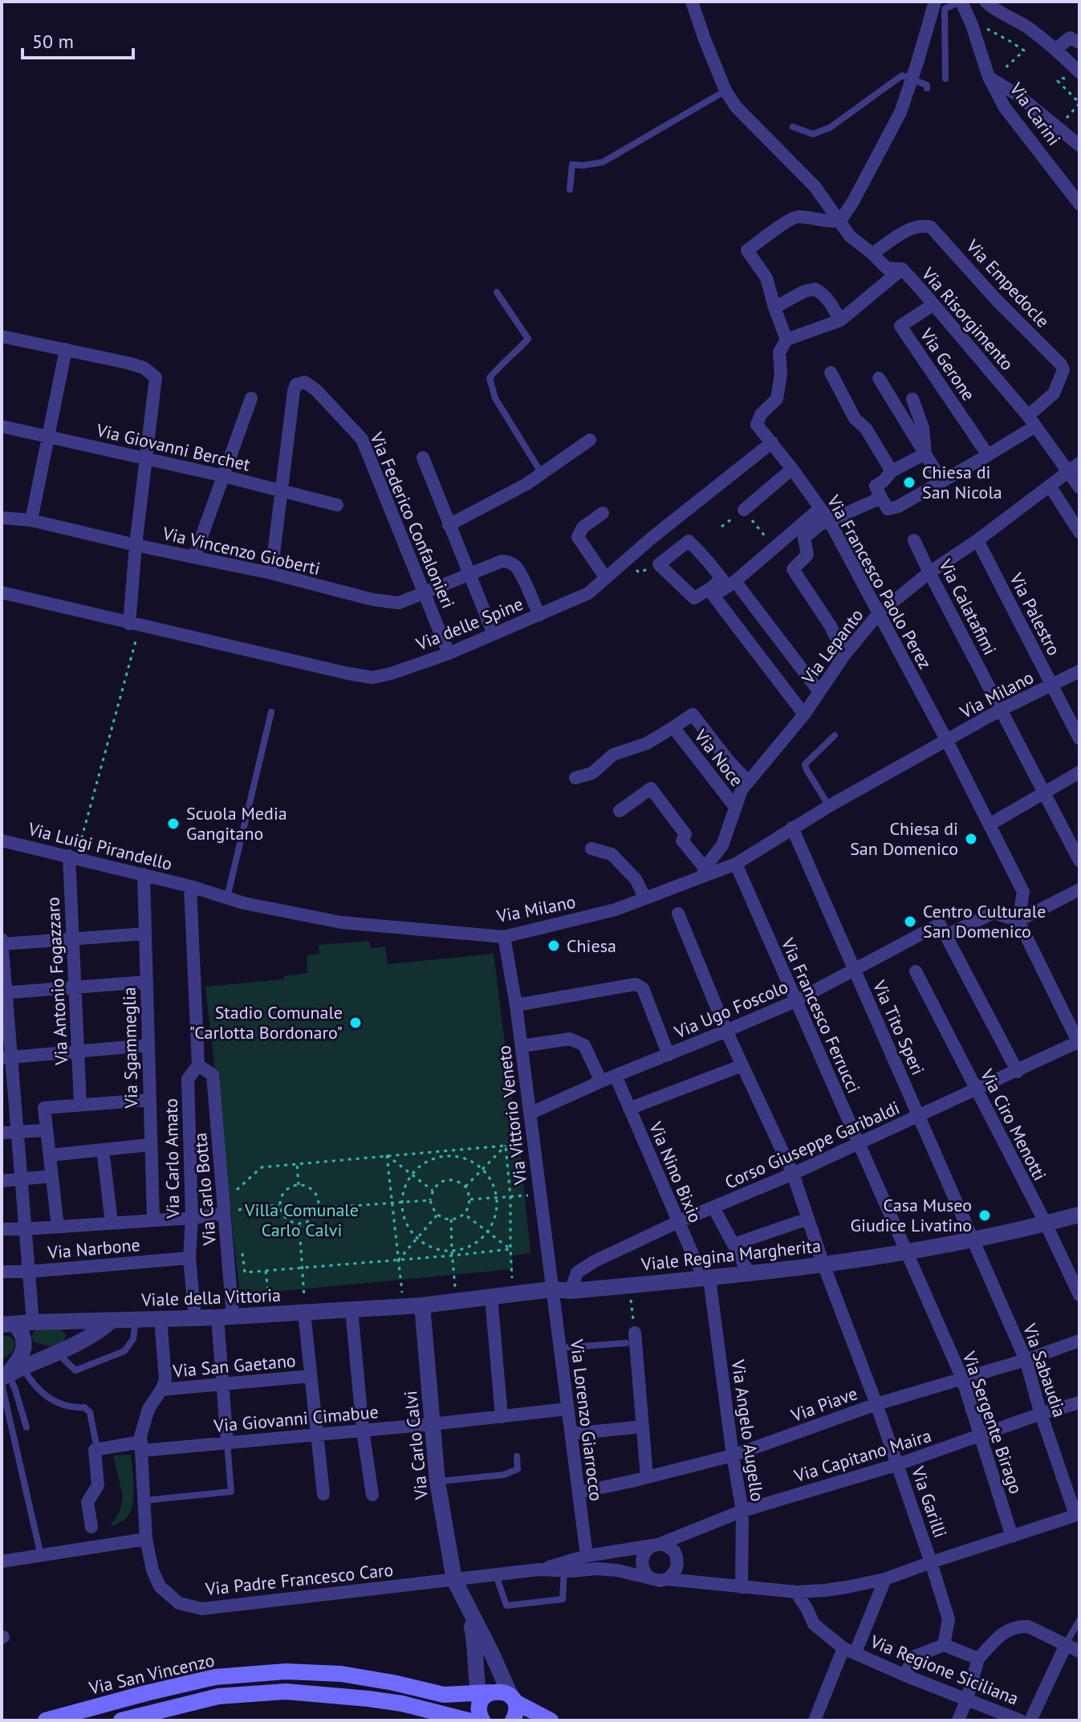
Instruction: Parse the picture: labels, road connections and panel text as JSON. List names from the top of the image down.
{
  "streets": {
    "main road": ["Via San Vincenzo"],
    "street": [
      "Via Carini",
      "Via Empedocle",
      "Via Risorgimento",
      "Via Gerone",
      "Via Giovanni Berchet",
      "Via Federico Confalonieri",
      "Via Vincenzo Gioberti",
      "Via Francesco Paolo Perez",
      "Via Calatafimi",
      "Via Palestro",
      "Via delle Spine",
      "Via Lepanto",
      "Via Milano",
      "Via Noce",
      "Via Luigi Pirandello",
      "Via Antonio Fogazzaro",
      "Via Ugo Foscolo",
      "Via Francesco Ferrucci",
      "Via Tito Speri",
      "Via Sgammeglia",
      "Via Vittorio Veneto",
      "Via Ciro Menotti",
      "Corso Giuseppe Garibaldi",
      "Via Carlo Amato",
      "Via Nino Bixio",
      "Via Carlo Botta",
      "Via Narbone",
      "Viale Regina Margherita",
      "Viale della Vittoria",
      "Via San Gaetano",
      "Via Sabaudia",
      "Via Piave",
      "Via Giovanni Cimabue",
      "Via Lorenzo Giarrocco",
      "Via Sergente Birago",
      "Via Angelo Augello",
      "Via Carlo Calvi",
      "Via Capitano Maira",
      "Via Garilli",
      "Via Padre Francesco Caro",
      "Via Regione Siciliana"
    ]
  },
  "crossings": [
    ["Via Empedocle", "Via Risorgimento"],
    ["Via Risorgimento", "Via Gerone"],
    ["Via Risorgimento", "Via Lepanto"],
    ["Via Giovanni Berchet", "Via Federico Confalonieri"],
    ["Via Federico Confalonieri", "Via Vincenzo Gioberti"],
    ["Via Federico Confalonieri", "Via delle Spine"],
    ["Via Vincenzo Gioberti", "Via delle Spine"],
    ["Via Francesco Paolo Perez", "Via delle Spine"],
    ["Via Francesco Paolo Perez", "Via Lepanto"],
    ["Via Francesco Paolo Perez", "Via Milano"],
    ["Via Francesco Paolo Perez", "Via Ugo Foscolo"],
    ["Via Calatafimi", "Via Lepanto"],
    ["Via Calatafimi", "Via Milano"],
    ["Via Palestro", "Via Lepanto"],
    ["Via Palestro", "Via Milano"],
    ["Via Lepanto", "Via Milano"],
    ["Via Lepanto", "Via Noce"],
    ["Via Milano", "Via Luigi Pirandello"],
    ["Via Milano", "Via Francesco Ferrucci"],
    ["Via Milano", "Via Tito Speri"],
    ["Via Milano", "Via Vittorio Veneto"],
    ["Via Milano", "Via Carlo Amato"],
    ["Via Luigi Pirandello", "Via Antonio Fogazzaro"],
    ["Via Luigi Pirandello", "Via Sgammeglia"],
    ["Via Luigi Pirandello", "Via Carlo Amato"],
    ["Via Ugo Foscolo", "Via Francesco Ferrucci"],
    ["Via Ugo Foscolo", "Via Tito Speri"],
    ["Via Ugo Foscolo", "Via Vittorio Veneto"],
    ["Via Ugo Foscolo", "Via Nino Bixio"],
    ["Via Ugo Foscolo", "Via Garilli"],
    ["Via Francesco Ferrucci", "Corso Giuseppe Garibaldi"],
    ["Via Francesco Ferrucci", "Viale Regina Margherita"],
    ["Via Francesco Ferrucci", "Via Sergente Birago"],
    ["Via Tito Speri", "Corso Giuseppe Garibaldi"],
    ["Via Tito Speri", "Viale Regina Margherita"],
    ["Via Tito Speri", "Via Sabaudia"],
    ["Via Vittorio Veneto", "Viale Regina Margherita"],
    ["Via Vittorio Veneto", "Via Lorenzo Giarrocco"],
    ["Via Ciro Menotti", "Corso Giuseppe Garibaldi"],
    ["Via Ciro Menotti", "Viale Regina Margherita"],
    ["Corso Giuseppe Garibaldi", "Via Nino Bixio"],
    ["Corso Giuseppe Garibaldi", "Viale Regina Margherita"],
    ["Corso Giuseppe Garibaldi", "Via Garilli"],
    ["Via Carlo Amato", "Via Carlo Botta"],
    ["Via Carlo Amato", "Via Narbone"],
    ["Via Carlo Amato", "Viale della Vittoria"],
    ["Via Nino Bixio", "Viale Regina Margherita"],
    ["Via Nino Bixio", "Via Angelo Augello"],
    ["Via Carlo Botta", "Viale della Vittoria"],
    ["Via Carlo Botta", "Via San Gaetano"],
    ["Via Carlo Botta", "Via Giovanni Cimabue"],
    ["Viale Regina Margherita", "Viale della Vittoria"],
    ["Viale Regina Margherita", "Via Sabaudia"],
    ["Viale Regina Margherita", "Via Lorenzo Giarrocco"],
    ["Viale Regina Margherita", "Via Sergente Birago"],
    ["Viale Regina Margherita", "Via Angelo Augello"],
    ["Viale Regina Margherita", "Via Carlo Calvi"],
    ["Viale Regina Margherita", "Via Garilli"],
    ["Viale della Vittoria", "Via Carlo Calvi"],
    ["Viale della Vittoria", "Via Padre Francesco Caro"],
    ["Via San Gaetano", "Via Padre Francesco Caro"],
    ["Via Sabaudia", "Via Piave"],
    ["Via Sabaudia", "Via Capitano Maira"],
    ["Via Piave", "Via Lorenzo Giarrocco"],
    ["Via Piave", "Via Sergente Birago"],
    ["Via Piave", "Via Angelo Augello"],
    ["Via Piave", "Via Garilli"],
    ["Via Giovanni Cimabue", "Via Lorenzo Giarrocco"],
    ["Via Giovanni Cimabue", "Via Carlo Calvi"],
    ["Via Giovanni Cimabue", "Via Padre Francesco Caro"],
    ["Via Lorenzo Giarrocco", "Via Capitano Maira"],
    ["Via Sergente Birago", "Via Capitano Maira"],
    ["Via Angelo Augello", "Via Capitano Maira"],
    ["Via Carlo Calvi", "Via Padre Francesco Caro"],
    ["Via Capitano Maira", "Via Garilli"],
    ["Via Capitano Maira", "Via Padre Francesco Caro"]
  ],
  "parks": ["Villa Comunale Carlo Calvi"],
  "places": [
    "Chiesa di San Nicola",
    "Scuola Media Gangitano",
    "Chiesa di San Domenico",
    "Centro Culturale San Domenico",
    "Chiesa",
    "Stadio Comunale \"Carlotta Bordonaro\"",
    "Casa Museo Giudice Livatino"
  ],
  "scale_bar": "50 m"
}
